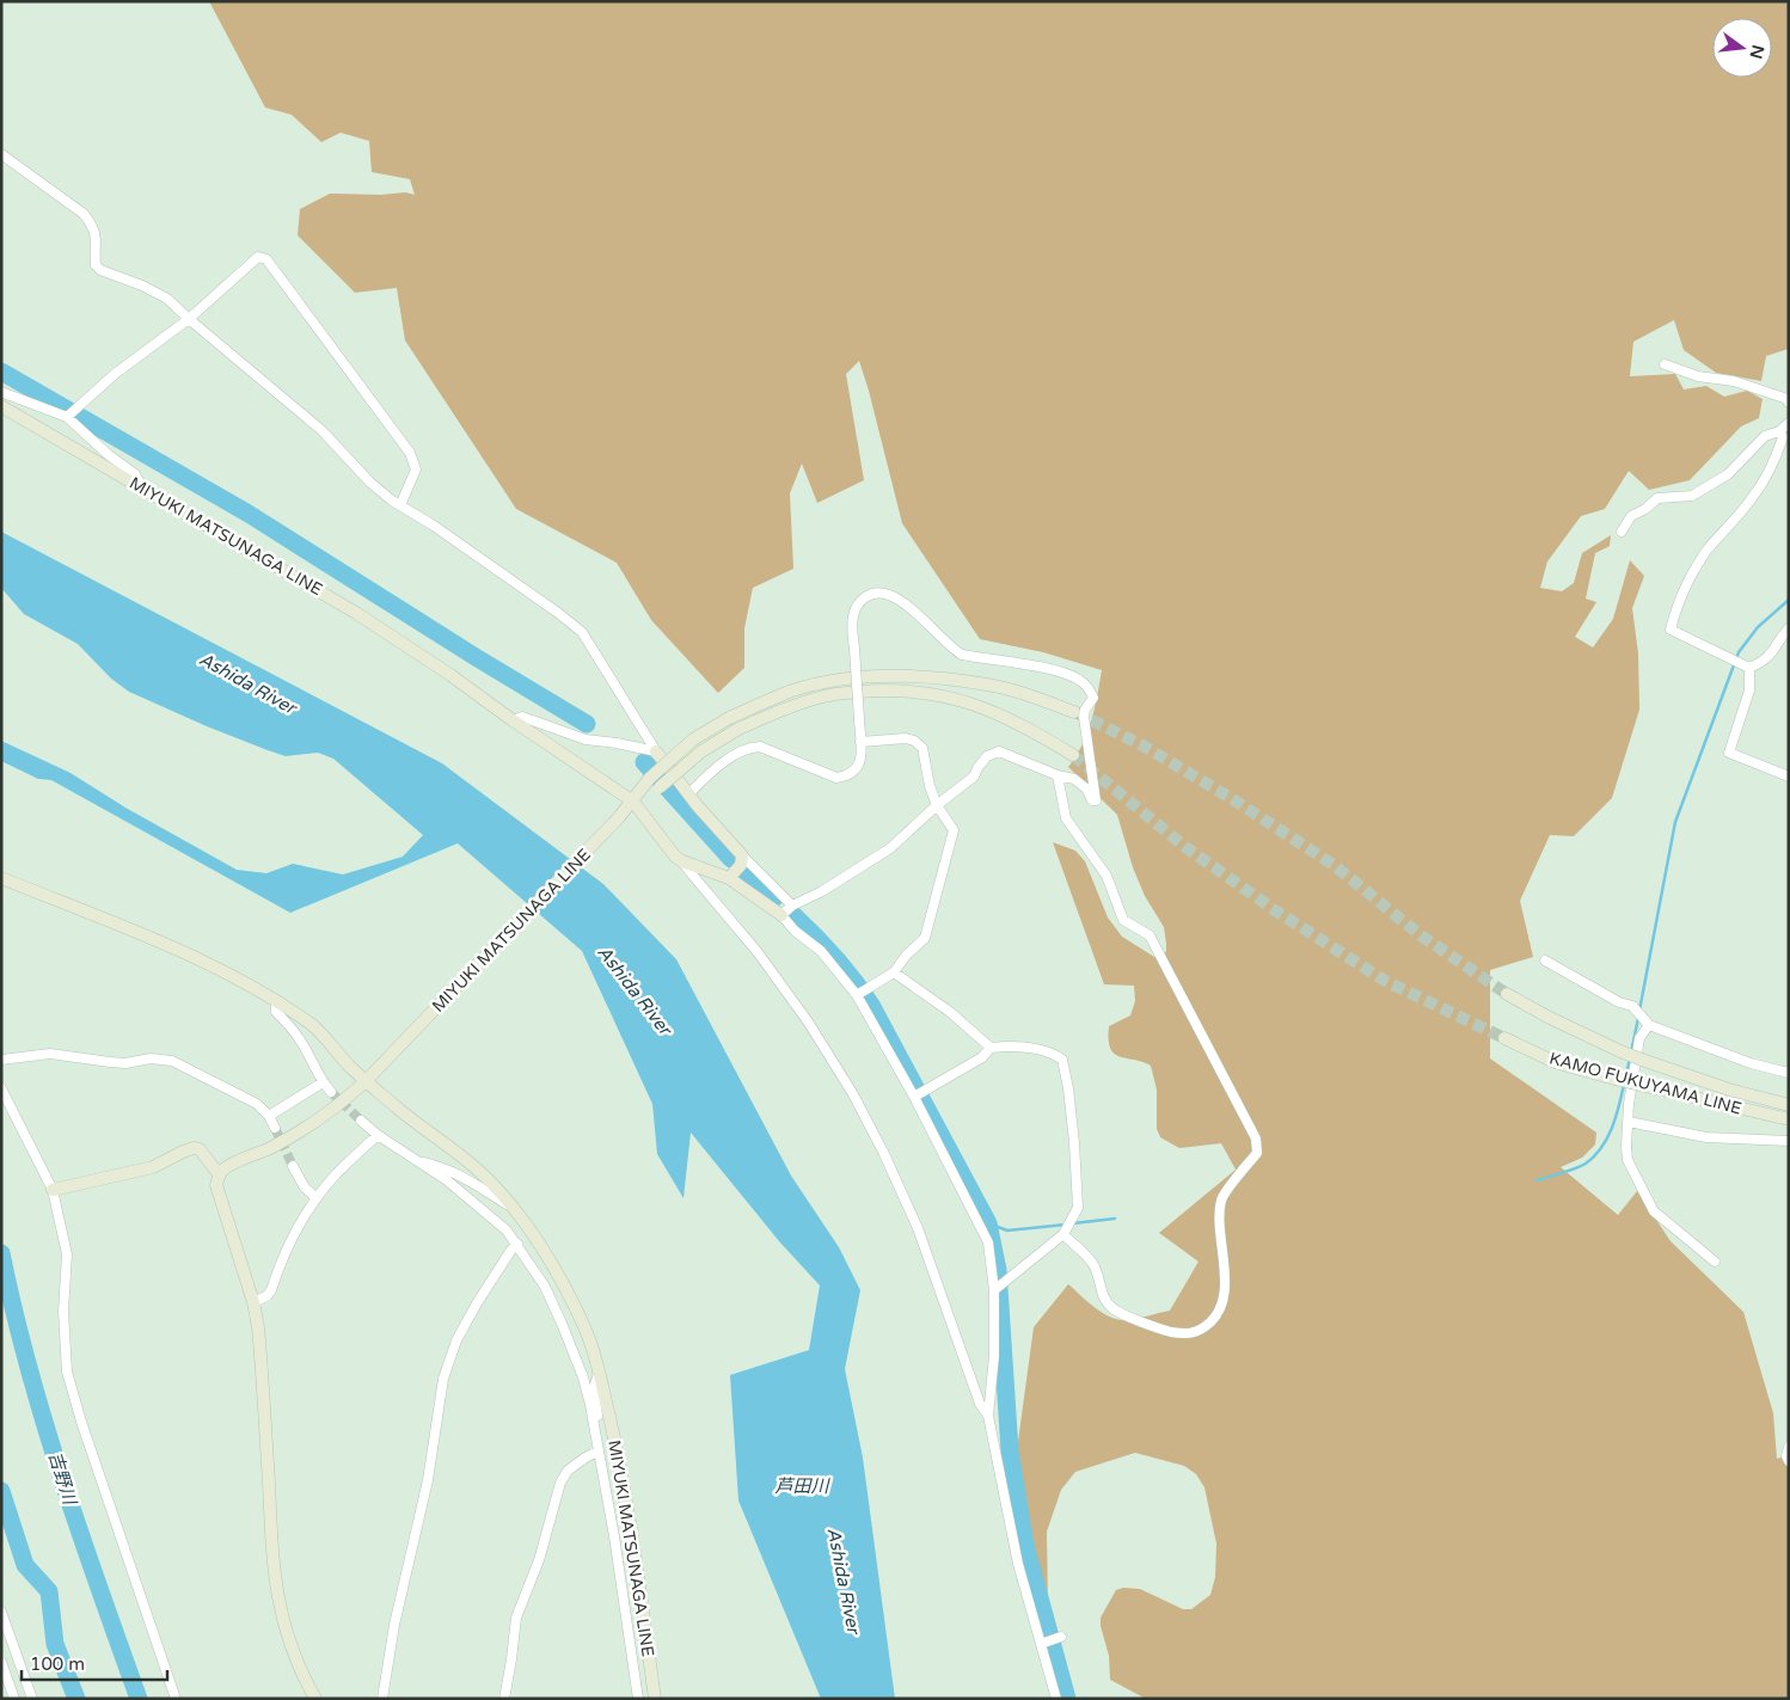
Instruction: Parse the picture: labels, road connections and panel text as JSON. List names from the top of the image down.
{
  "streets": {
    "main road": ["MIYUKI MATSUNAGA LINE", "KAMO FUKUYAMA LINE"]
  },
  "water": ["Ashida River", "吉野川", "芦田川"],
  "scale_bar": "100 m",
  "north": "right"
}
